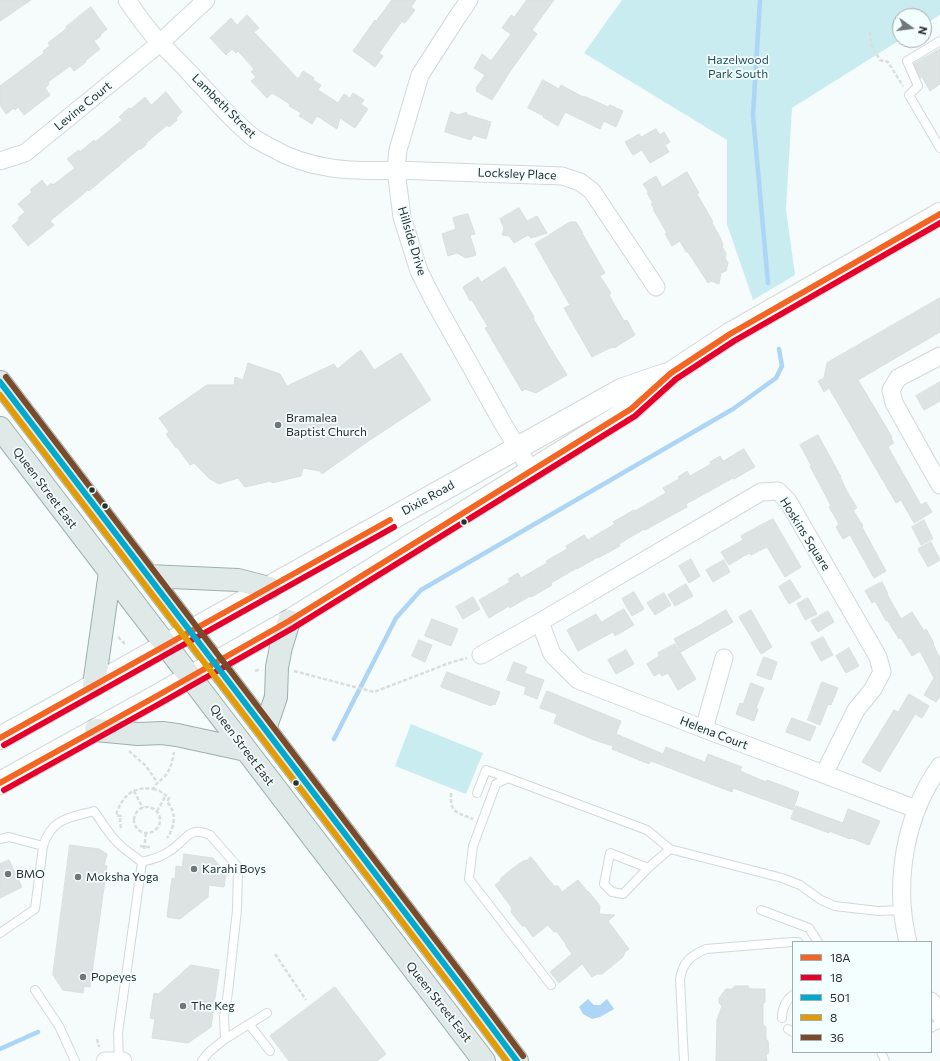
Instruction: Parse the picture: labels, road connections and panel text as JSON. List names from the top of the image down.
{
  "streets": {
    "main road": ["Queen Street East", "Dixie Road"],
    "street": [
      "Levine Court",
      "Lambeth Street",
      "Locksley Place",
      "Hillside Drive",
      "Hoskins Square",
      "Helena Court"
    ]
  },
  "crossings": [
    ["Levine Court", "Lambeth Street"],
    ["Lambeth Street", "Locksley Place"],
    ["Lambeth Street", "Hillside Drive"],
    ["Locksley Place", "Hillside Drive"],
    ["Hillside Drive", "Dixie Road"],
    ["Queen Street East", "Dixie Road"],
    ["Hoskins Square", "Helena Court"]
  ],
  "parks": ["Hazelwood Park South"],
  "places": [
    "Bramalea Baptist Church",
    "Karahi Boys",
    "BMO",
    "Moksha Yoga",
    "Popeyes",
    "The Keg"
  ],
  "lines": [
    "transit line 18A",
    "transit line 18",
    "transit line 36",
    "transit line 501",
    "transit line 8"
  ],
  "legend": [
    "18A",
    "18",
    "501",
    "8",
    "36"
  ],
  "north": "right"
}
